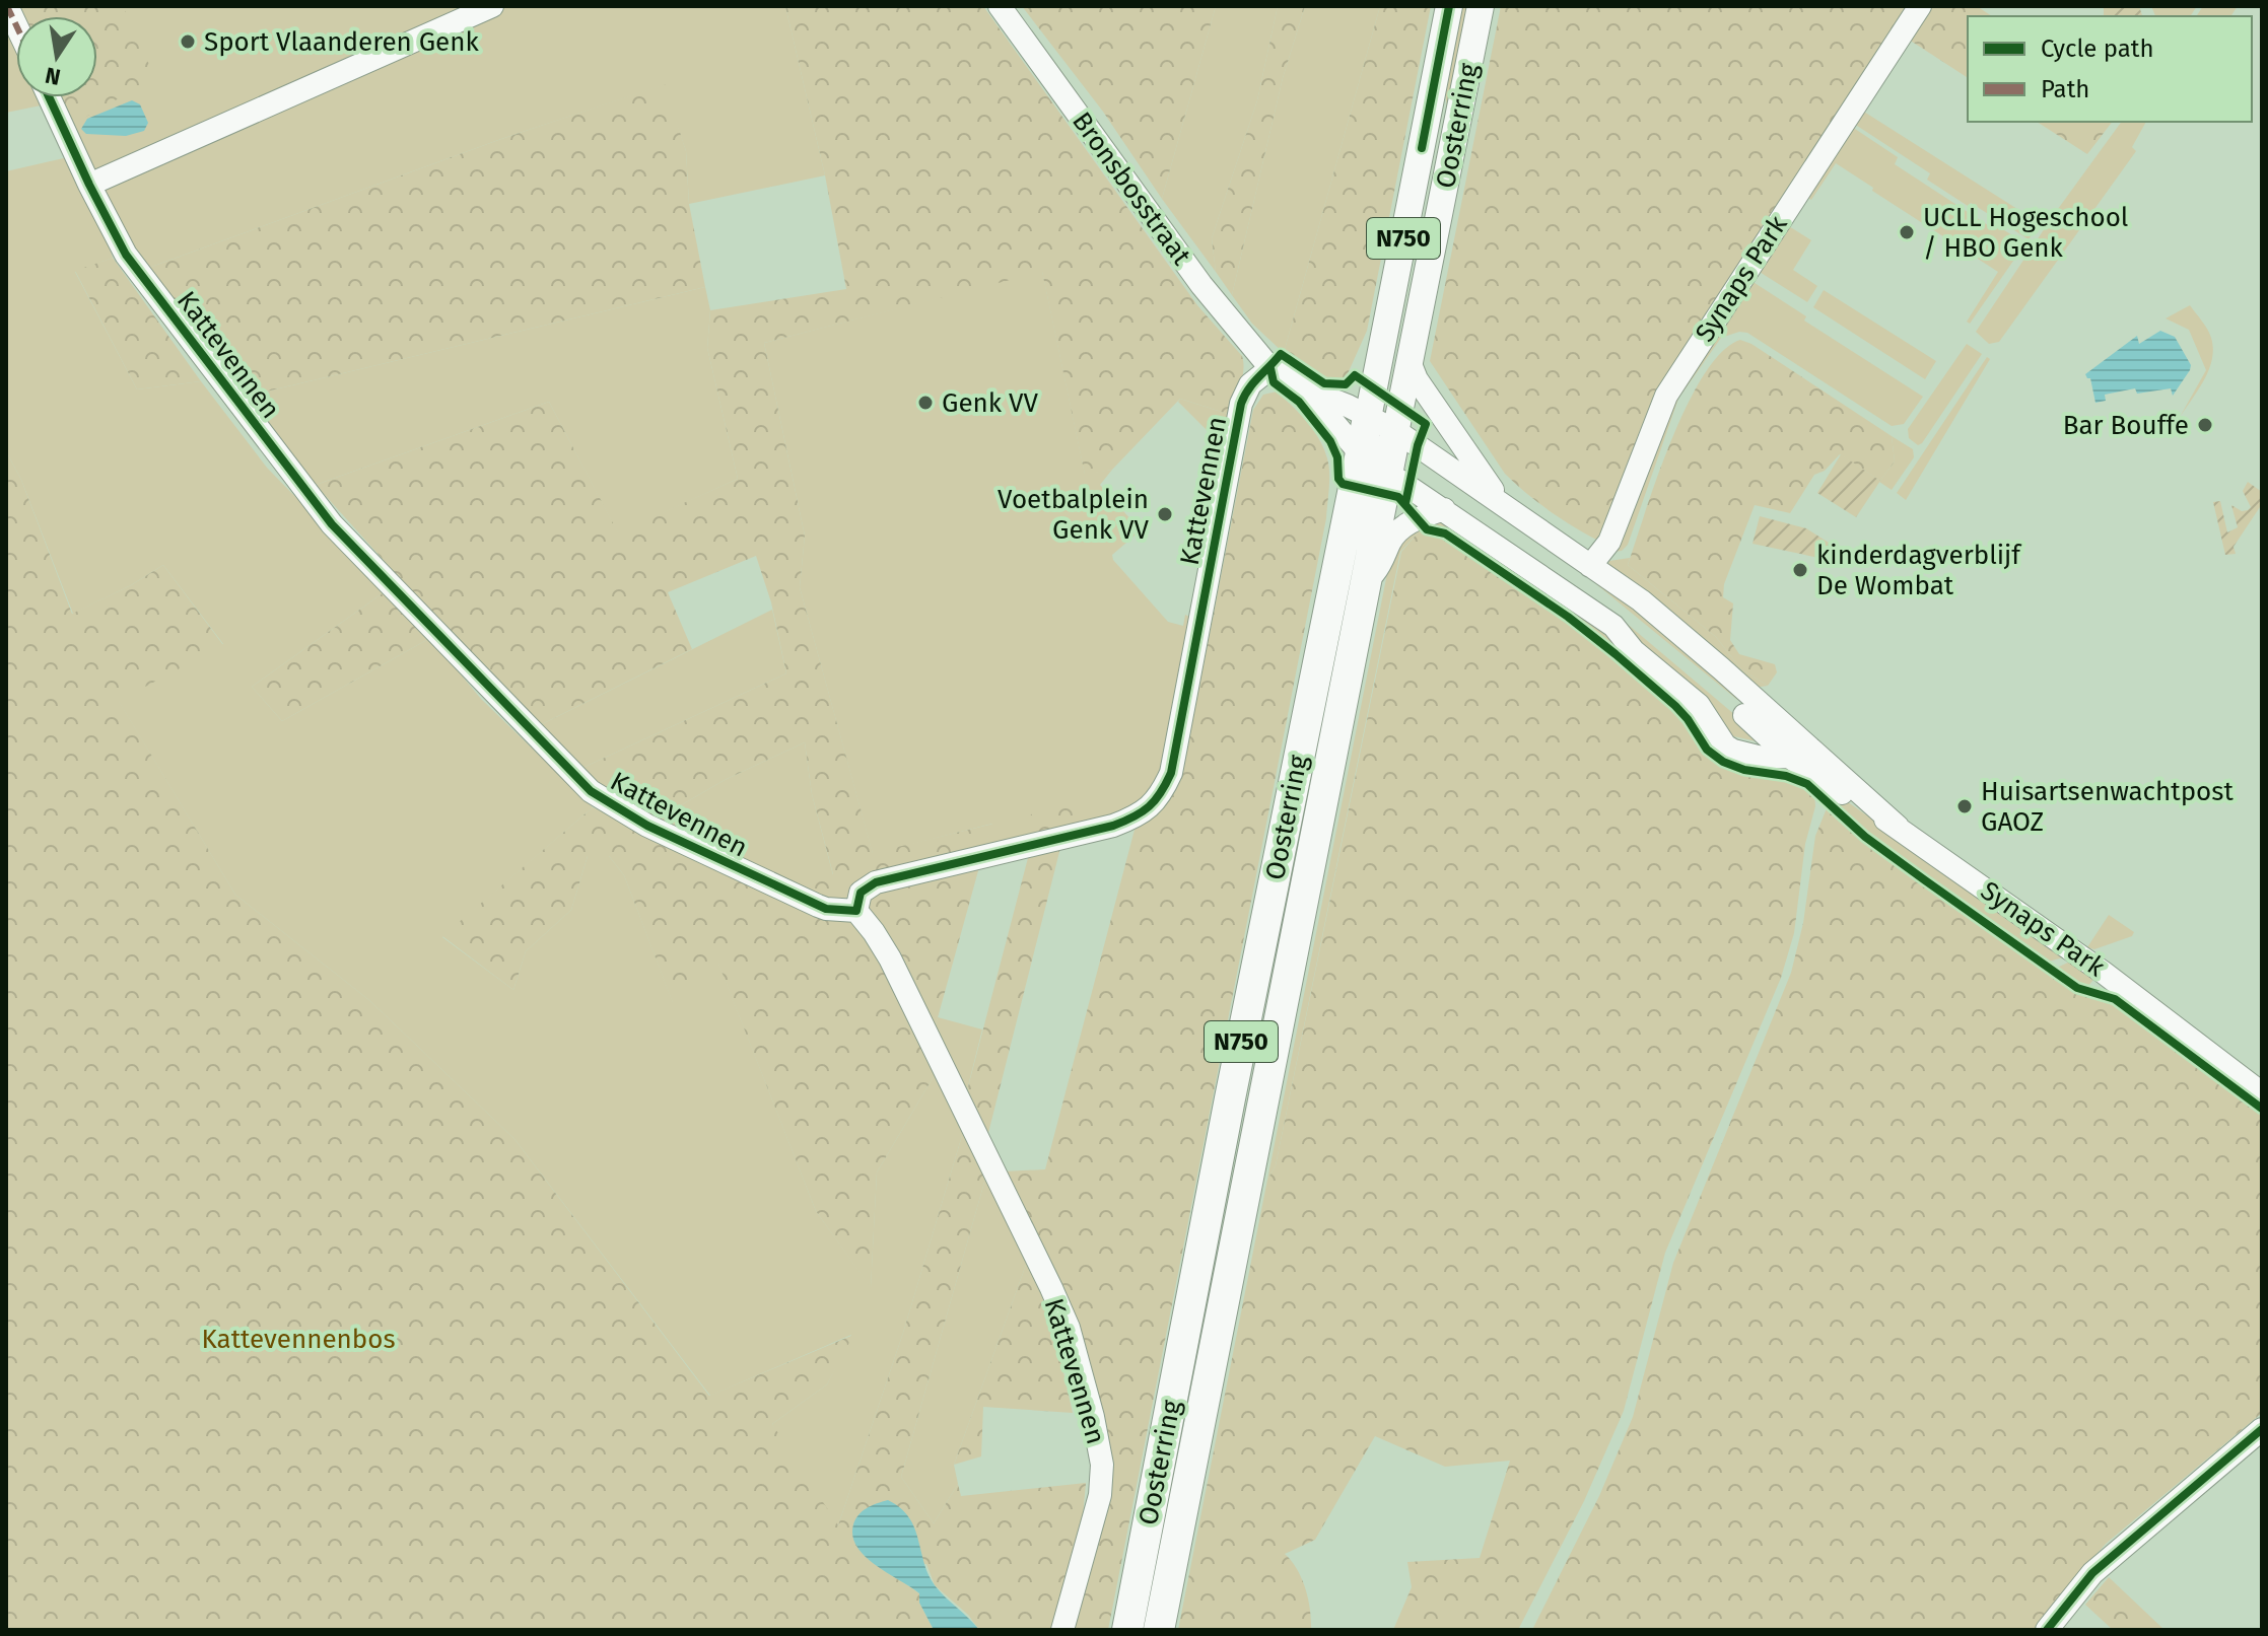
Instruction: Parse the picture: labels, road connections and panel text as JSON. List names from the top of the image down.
{
  "streets": {
    "highway": ["Oosterring", "N750"],
    "street": ["Bronsbosstraat", "Synaps Park", "Kattevennen"]
  },
  "crossings": [
    ["Bronsbosstraat", "Kattevennen"]
  ],
  "parks": ["Kattevennenbos"],
  "places": [
    "Sport Vlaanderen Genk",
    "UCLL Hogeschool / HBO Genk",
    "Genk VV",
    "Bar Bouffe",
    "Voetbalplein Genk VV",
    "kinderdagverblijf De Wombat",
    "Huisartsenwachtpost GAOZ"
  ],
  "legend": ["Cycle path", "Path"],
  "north": "bottom"
}
